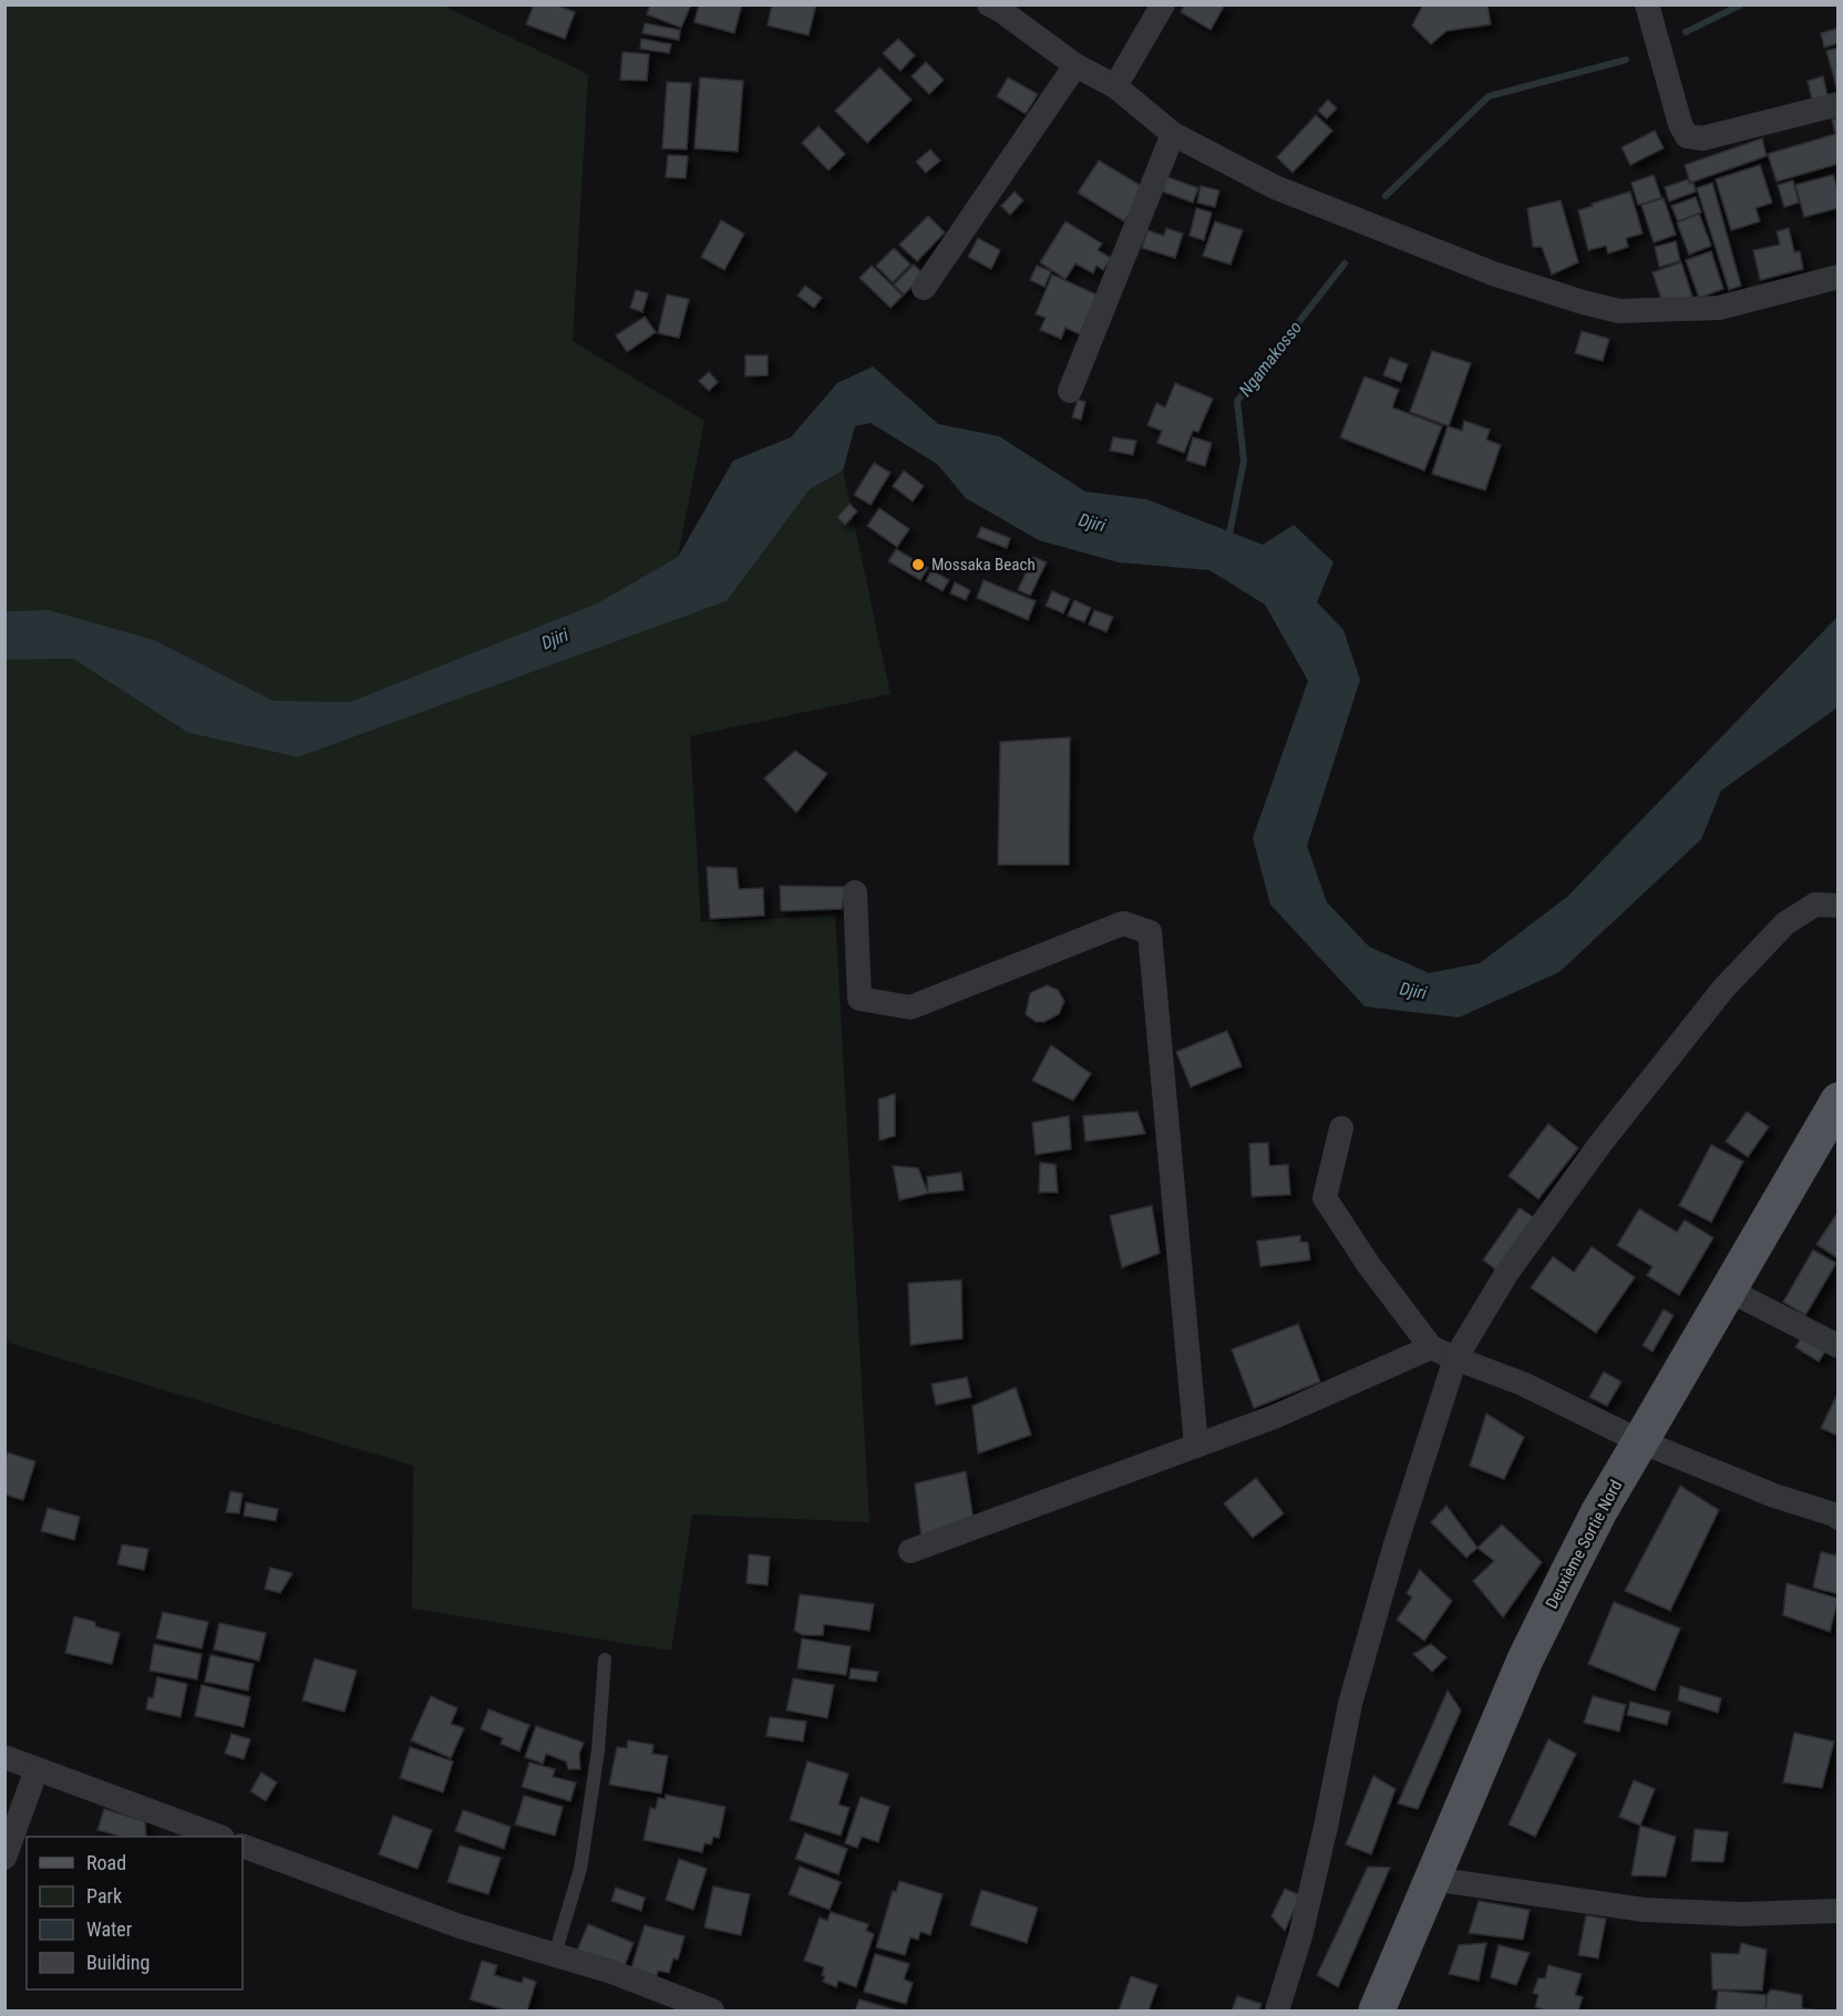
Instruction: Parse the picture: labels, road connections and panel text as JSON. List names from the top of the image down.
{
  "streets": {
    "main road": ["Deuxième Sortie Nord"]
  },
  "water": ["Ngamakosso", "Djiri"],
  "places": ["Mossaka Beach"],
  "legend": [
    "Road",
    "Park",
    "Water",
    "Building"
  ]
}
